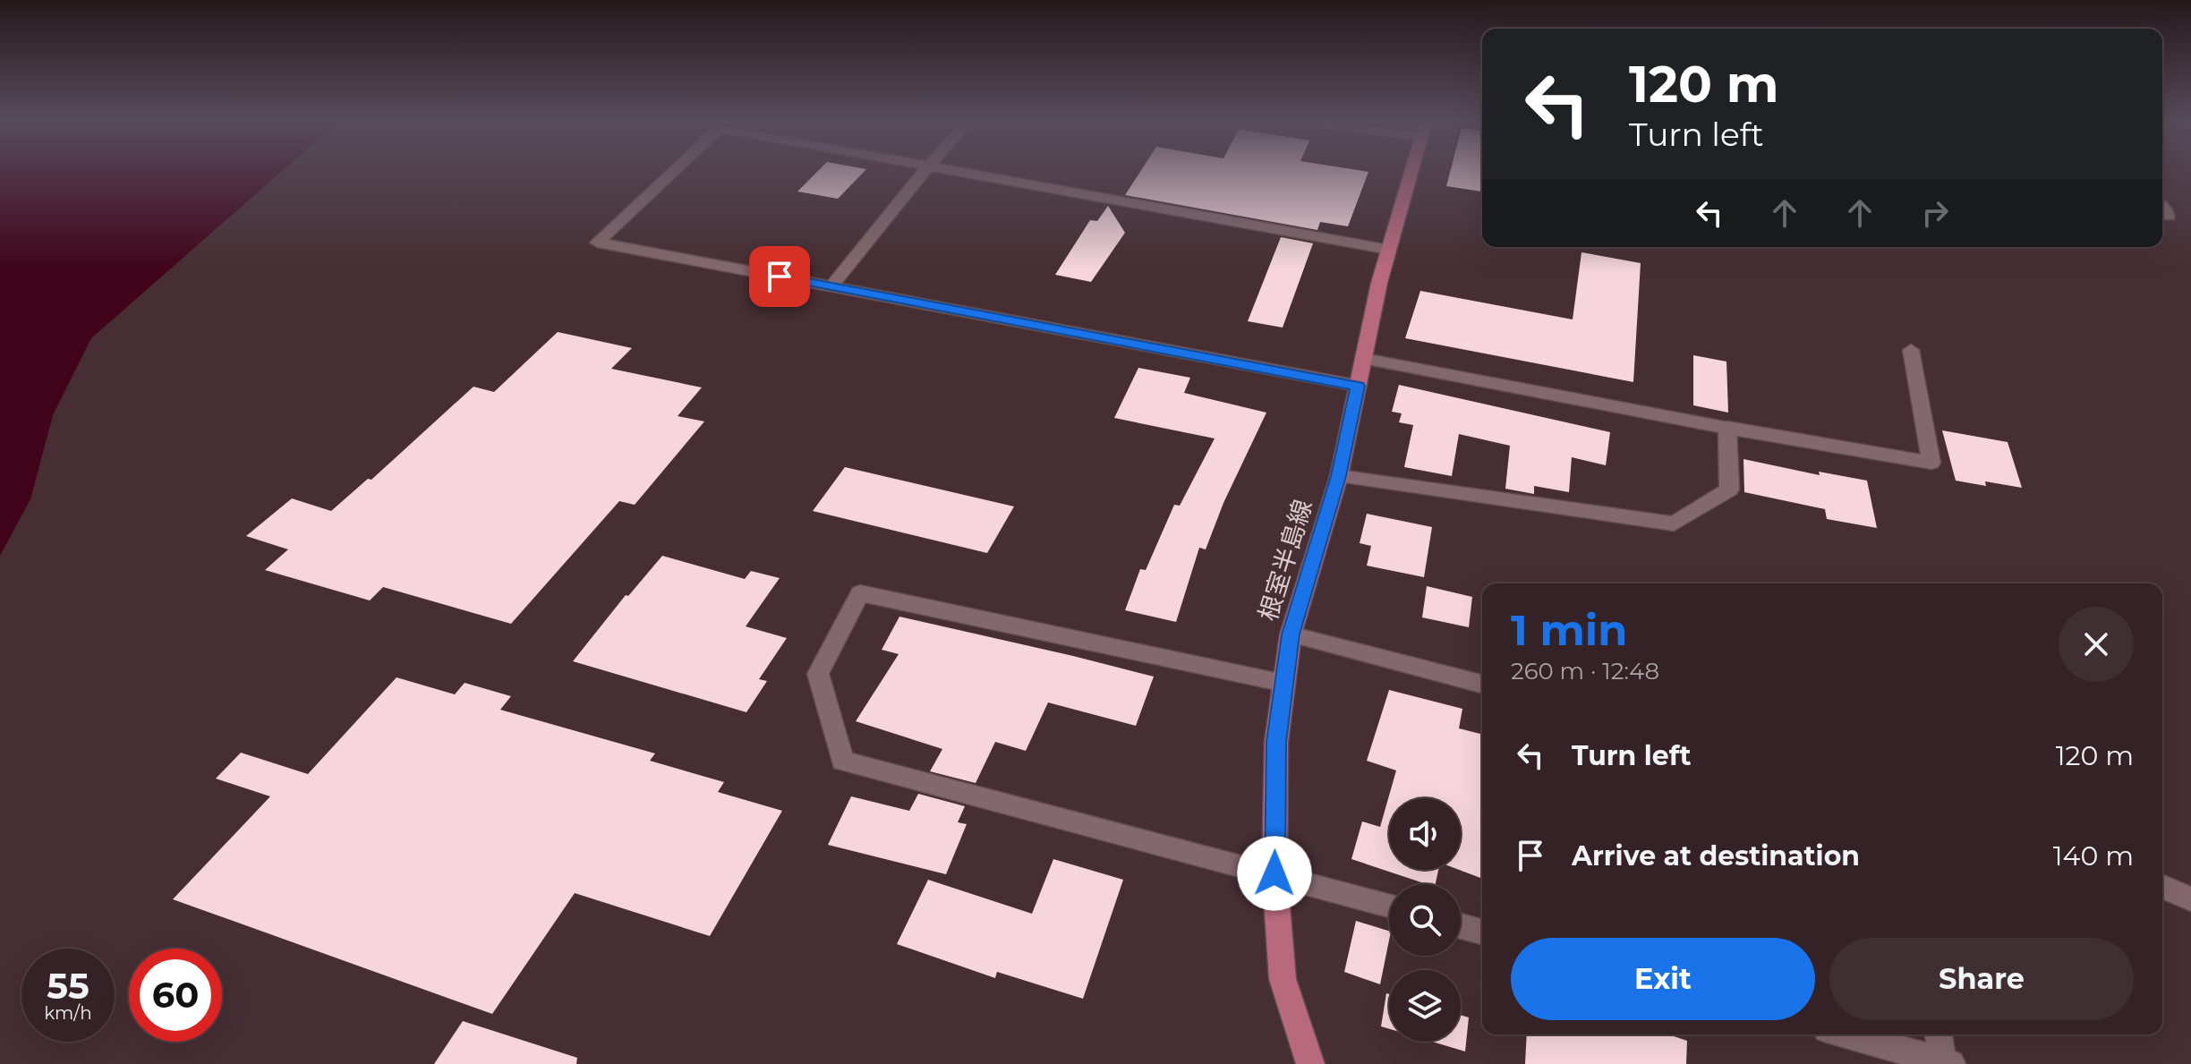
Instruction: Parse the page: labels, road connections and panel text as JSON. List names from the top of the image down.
{
  "streets": {
    "main road": ["根室半島線"]
  },
  "page": {
    "turn": ["120 m", "Turn left"],
    "heading": ["1 min", "260 m · 12:48"],
    "list": [
      {
        "name": "Turn left",
        "value": "120 m"
      },
      {
        "name": "Arrive at destination",
        "value": "140 m"
      }
    ],
    "buttons": ["Exit", "Share"],
    "speed": "55 km/h",
    "limit": "60"
  }
}
